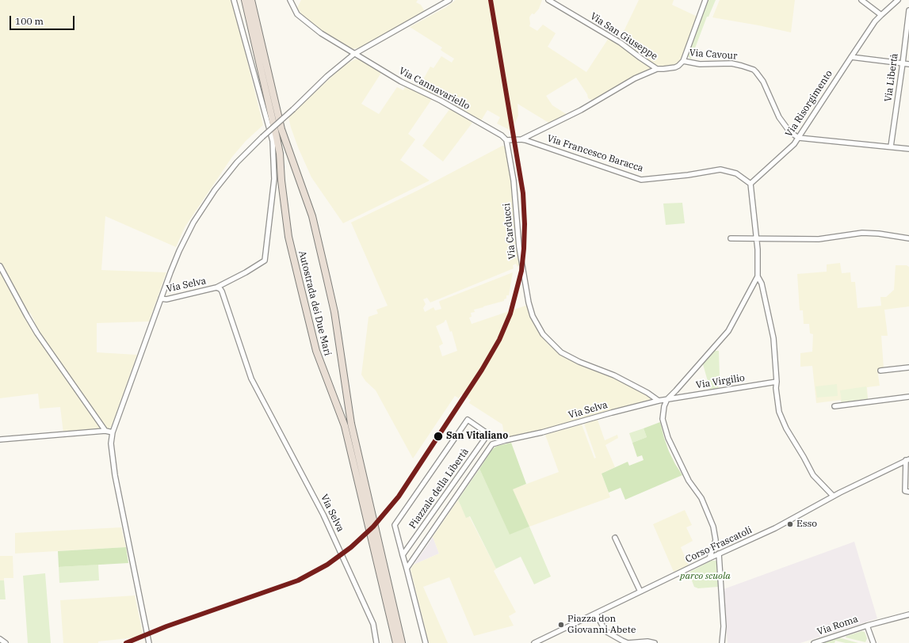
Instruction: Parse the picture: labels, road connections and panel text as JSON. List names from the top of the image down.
{
  "streets": {
    "highway": ["Autostrada dei Due Mari"],
    "street": [
      "Via San Giuseppe",
      "Via Cavour",
      "Via Libertà",
      "Via Cannavariello",
      "Via Risorgimento",
      "Via Francesco Baracca",
      "Via Carducci",
      "Via Selva",
      "Via Virgilio",
      "Piazzale della Libertà",
      "Corso Frascatoli",
      "Via Roma"
    ]
  },
  "crossings": [
    ["Via San Giuseppe", "Via Cavour"],
    ["Via Cavour", "Via Risorgimento"],
    ["Via Cannavariello", "Via Francesco Baracca"],
    ["Via Cannavariello", "Via Carducci"],
    ["Via Risorgimento", "Via Francesco Baracca"],
    ["Via Francesco Baracca", "Via Carducci"],
    ["Via Carducci", "Via Selva"],
    ["Via Selva", "Via Virgilio"]
  ],
  "parks": ["parco scuola"],
  "places": ["San Vitaliano", "Esso", "Piazza don Giovanni Abete"],
  "scale_bar": "100 m"
}
